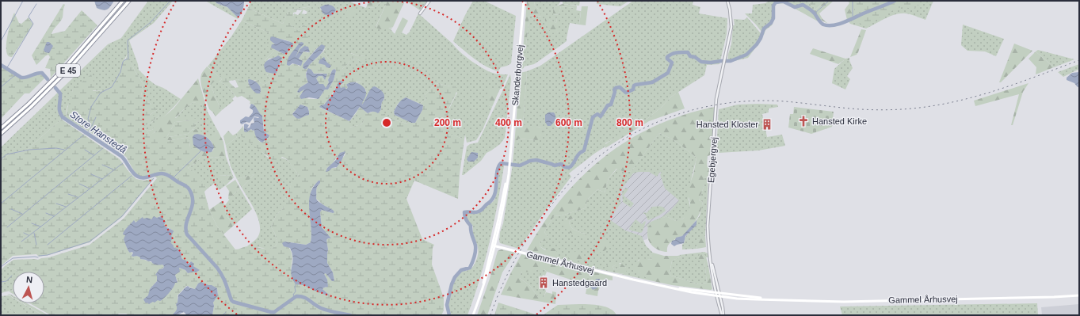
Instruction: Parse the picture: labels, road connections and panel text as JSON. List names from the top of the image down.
{
  "streets": {
    "highway": ["E 45"],
    "main road": ["Skanderborgvej", "Gammel Århusvej"],
    "street": ["Egebjergvej"]
  },
  "crossings": [
    ["Skanderborgvej", "Gammel Århusvej"],
    ["Egebjergvej", "Gammel Århusvej"]
  ],
  "water": ["Store Hanstedå"],
  "places": {
    "church": ["Hansted Kirke"],
    "building": ["Hansted Kloster", "Hanstedgaard"]
  },
  "north": "top",
  "rings": [
    "200 m",
    "400 m",
    "600 m",
    "800 m"
  ]
}
